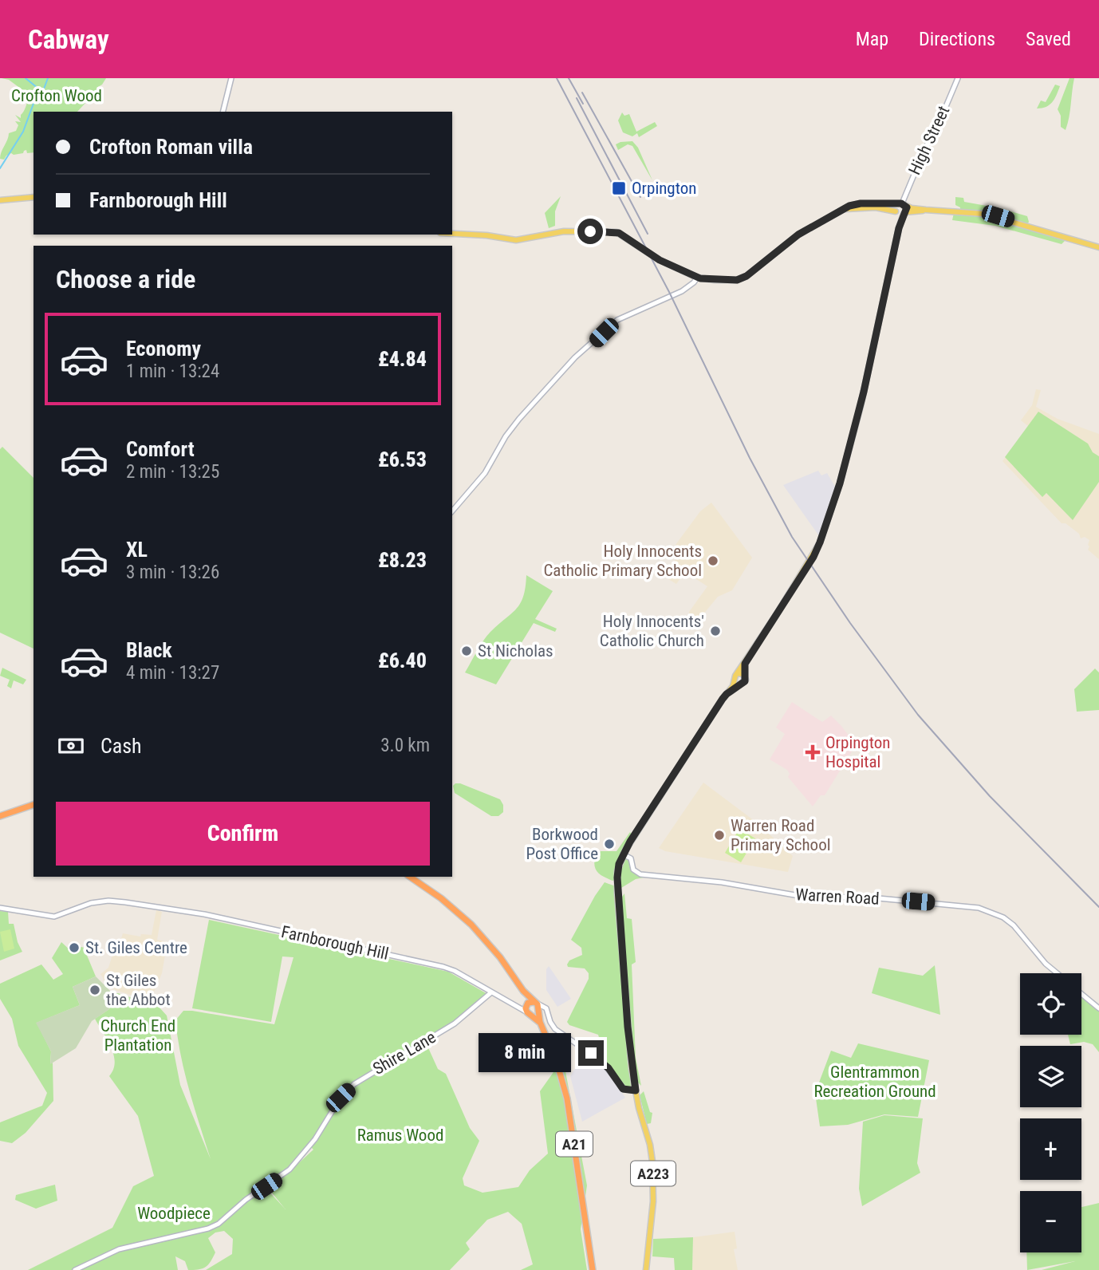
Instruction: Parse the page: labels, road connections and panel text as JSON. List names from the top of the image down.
{
  "streets": {
    "highway": ["A21"],
    "main road": ["A223"],
    "street": [
      "High Street",
      "Warren Road",
      "Farnborough Hill",
      "Shire Lane"
    ]
  },
  "crossings": [
    ["Warren Road", "A223"],
    ["Farnborough Hill", "Shire Lane"],
    ["Farnborough Hill", "A21"]
  ],
  "parks": [
    "Crofton Wood",
    "Church End Plantation",
    "Glentrammon Recreation Ground",
    "Ramus Wood",
    "Woodpiece"
  ],
  "places": {
    "transit": ["Orpington"],
    "other": [
      "Holy Innocents Catholic Primary School",
      "Holy Innocents' Catholic Church",
      "St Nicholas",
      "Warren Road Primary School",
      "Borkwood Post Office",
      "St. Giles Centre",
      "St Giles the Abbot"
    ],
    "health": ["Orpington Hospital"]
  },
  "page": {
    "header": "Cabway",
    "nav": ["Map", "Directions", "Saved"],
    "banner": ["Crofton Roman villa", "Farnborough Hill"],
    "heading": "Choose a ride",
    "list": [
      {
        "name": "Economy",
        "note": "1 min · 13:24",
        "value": "£4.84"
      },
      {
        "name": "Comfort",
        "note": "2 min · 13:25",
        "value": "£6.53"
      },
      {
        "name": "XL",
        "note": "3 min · 13:26",
        "value": "£8.23"
      },
      {
        "name": "Black",
        "note": "4 min · 13:27",
        "value": "£6.40"
      }
    ],
    "pay": ["Cash", "3.0 km"],
    "buttons": "Confirm",
    "map_buttons": ["+", "−"],
    "bubble": "8 min"
  }
}
